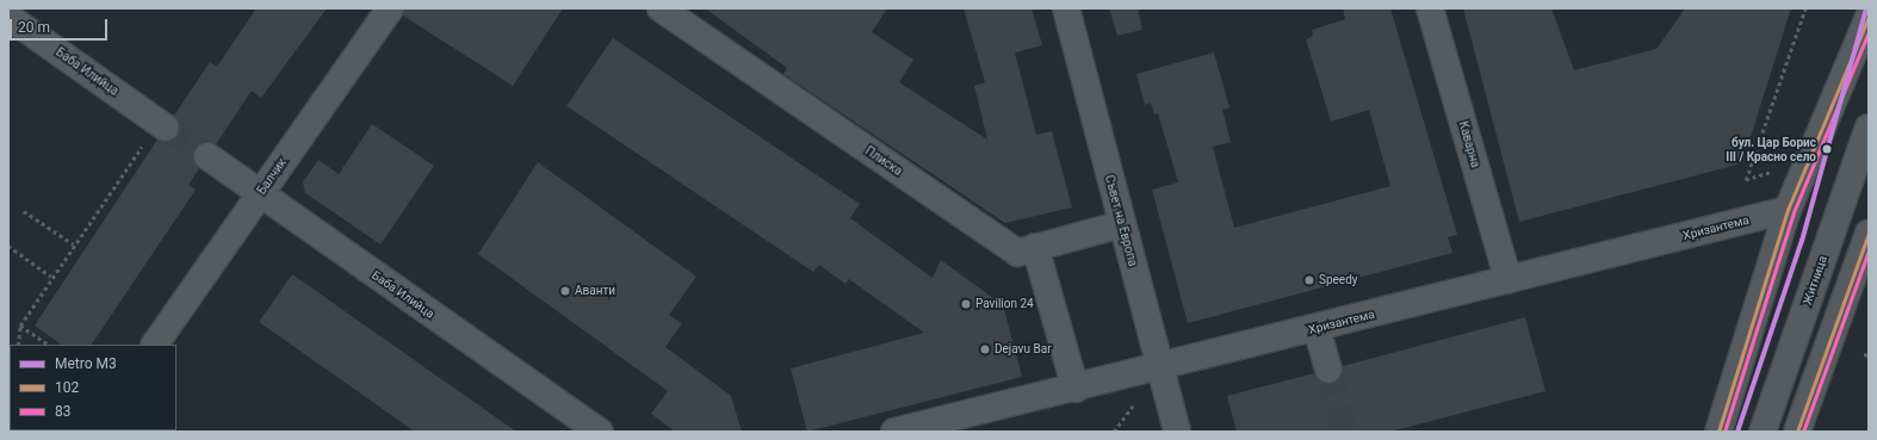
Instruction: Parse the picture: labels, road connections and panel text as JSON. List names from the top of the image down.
{
  "streets": {
    "street": [
      "Баба Илийца",
      "Каварна",
      "Плиска",
      "Балчик",
      "Съвет на Европа",
      "Хризантема",
      "Житница"
    ]
  },
  "crossings": [
    ["Баба Илийца", "Балчик"],
    ["Каварна", "Хризантема"],
    ["Плиска", "Съвет на Европа"],
    ["Съвет на Европа", "Хризантема"]
  ],
  "places": [
    "бул. Цар Борис III / Красно село",
    "Speedy",
    "Аванти",
    "Pavilion 24",
    "Dejavu Bar"
  ],
  "lines": ["metro line M3", "transit line 102", "transit line 83"],
  "legend": ["Metro M3", "102", "83"],
  "scale_bar": "20 m"
}
